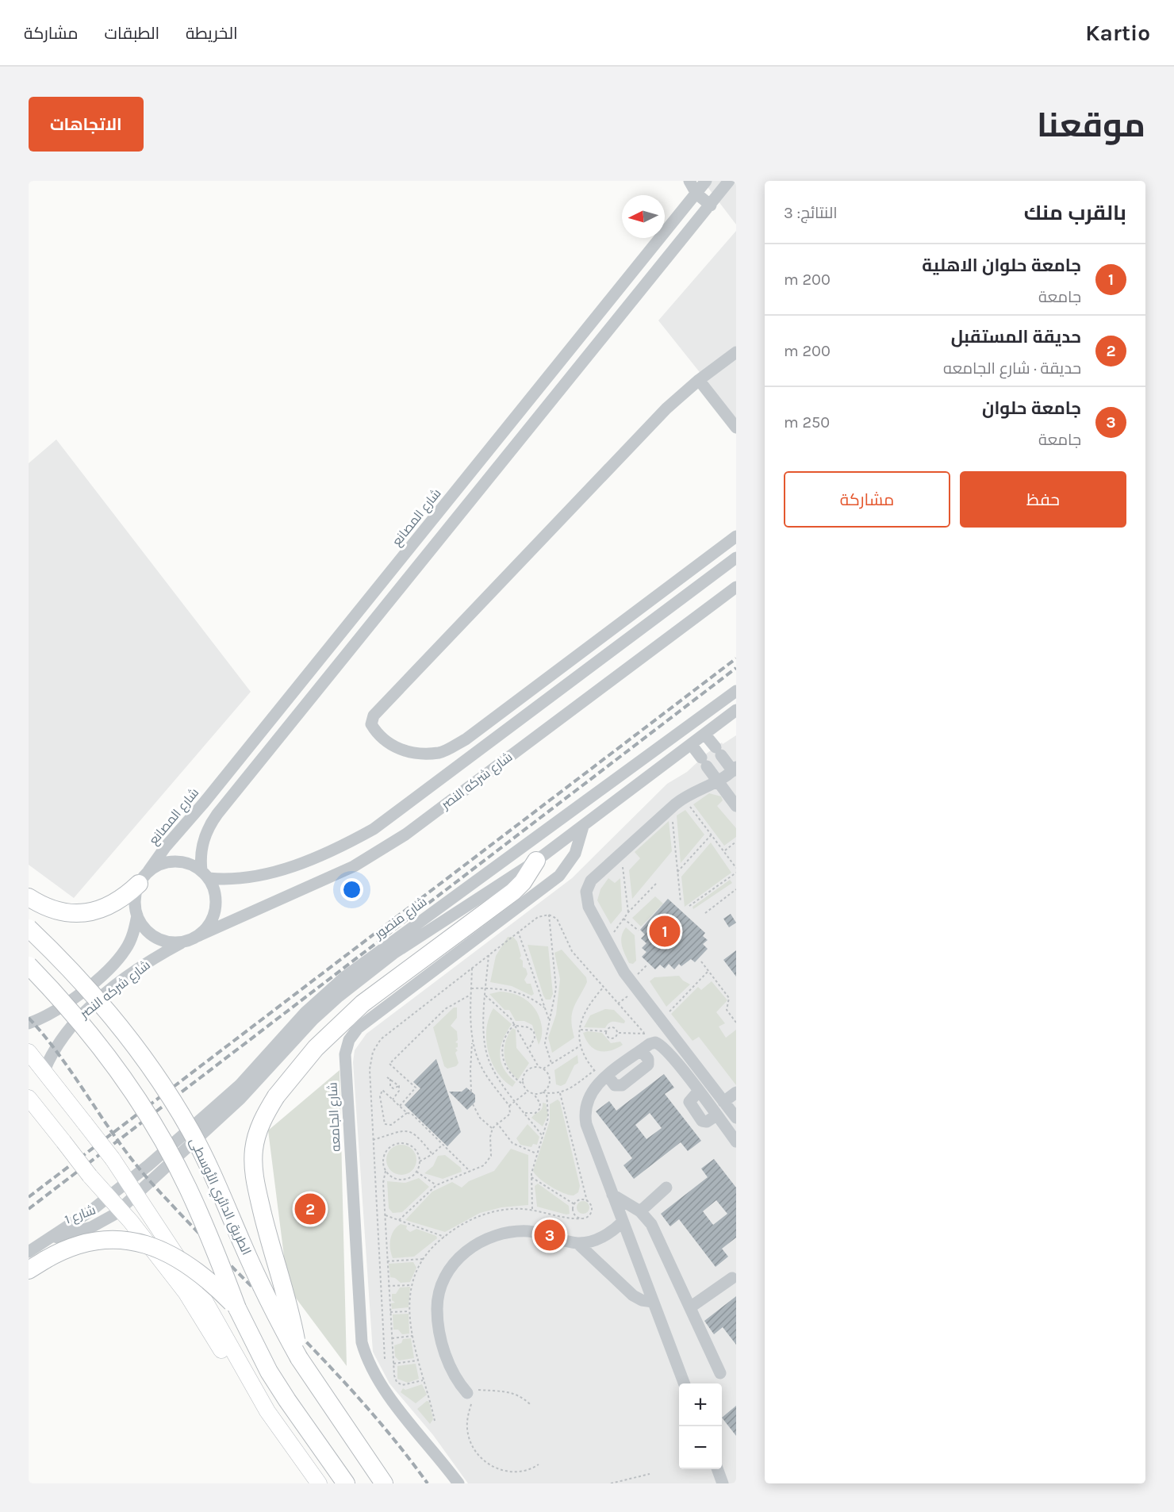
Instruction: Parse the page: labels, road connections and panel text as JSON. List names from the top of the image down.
{
  "streets": {
    "highway": ["الطريق الدائري الأوسطى"],
    "street": [
      "شارع المصانع",
      "شارع شركه النصر",
      "شارع منصور",
      "شارع الجامعه",
      "شارع 1"
    ]
  },
  "crossings": [
    ["شارع المصانع", "شارع شركه النصر"],
    ["شارع منصور", "شارع الجامعه"],
    ["شارع منصور", "شارع 1"]
  ],
  "north": "left",
  "page": {
    "header": "Kartio",
    "nav": ["الخريطة", "الطبقات", "مشاركة"],
    "title": "موقعنا",
    "buttons": [
      "الاتجاهات",
      ["حفظ", "مشاركة"]
    ],
    "heading": ["بالقرب منك", "النتائج: 3"],
    "list": [
      {
        "mark": "1",
        "name": "جامعة حلوان الاهلية",
        "note": "جامعة",
        "value": "200 m"
      },
      {
        "mark": "2",
        "name": "حديقة المستقبل",
        "note": "حديقة · شارع الجامعه",
        "value": "200 m"
      },
      {
        "mark": "3",
        "name": "جامعة حلوان",
        "note": "جامعة",
        "value": "250 m"
      }
    ],
    "pins": ["1", "2", "3"],
    "map_buttons": ["+", "−"]
  }
}
